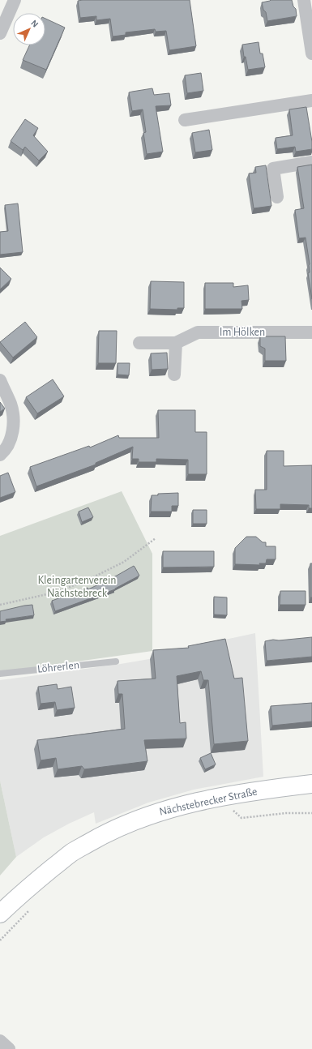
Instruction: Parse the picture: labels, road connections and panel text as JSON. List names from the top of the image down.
{
  "streets": {
    "main road": ["Nächstebrecker Straße"],
    "street": ["Im Hölken"],
    "lane": ["Löhrerlen"]
  },
  "parks": ["Kleingartenverein Nächstebreck"],
  "north": "top right"
}
